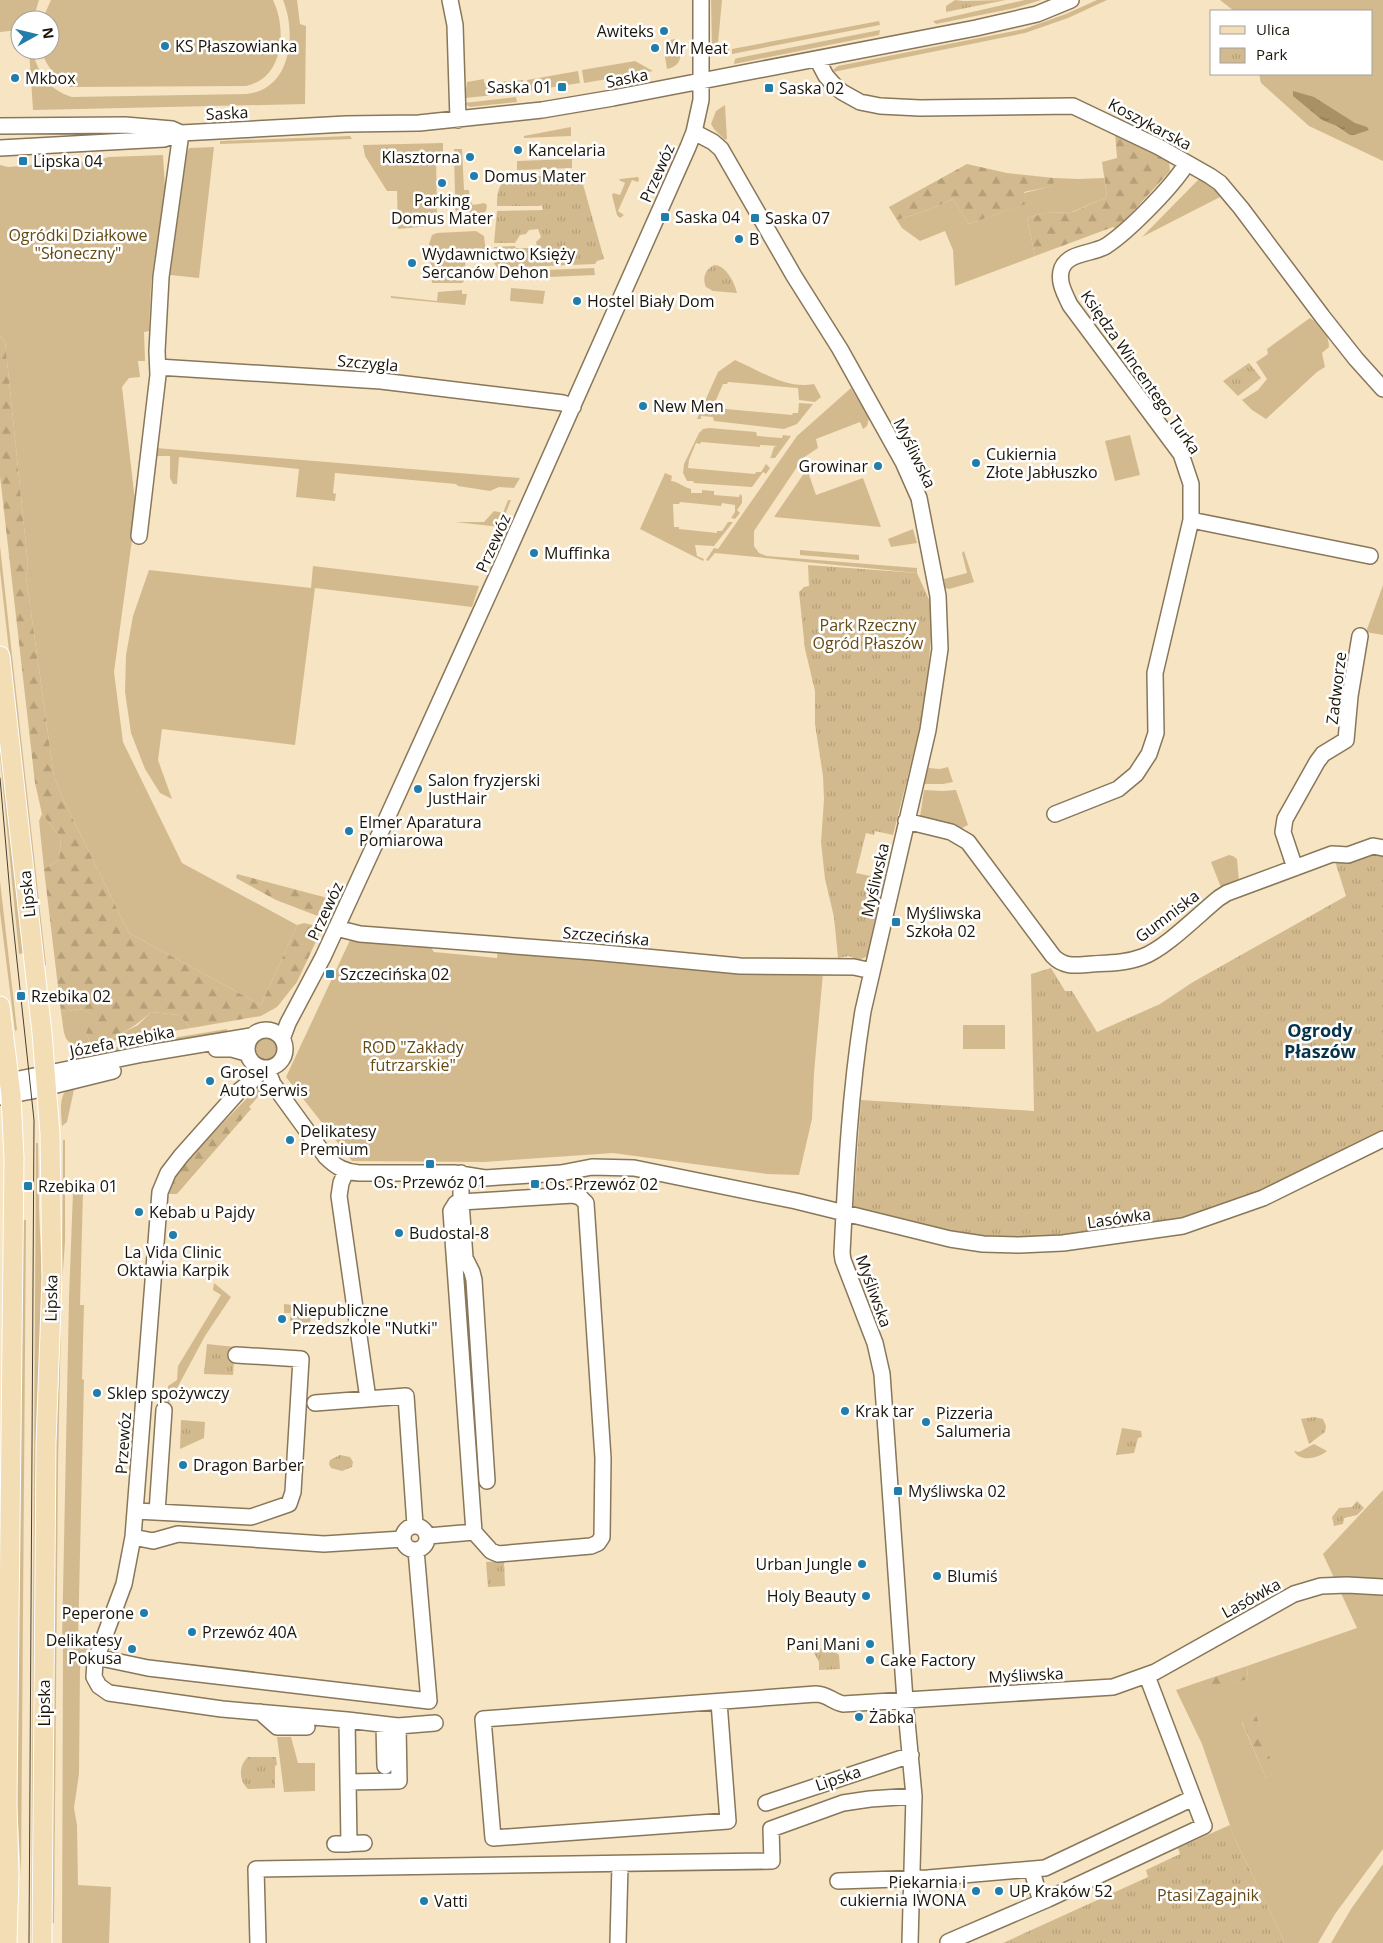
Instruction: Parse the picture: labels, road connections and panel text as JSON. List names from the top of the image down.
{
  "streets": {
    "main road": ["Lipska"],
    "street": [
      "Saska",
      "Koszykarska",
      "Przewóz",
      "Szczygla",
      "Księdza Wincentego Turka",
      "Myśliwska",
      "Zadworze",
      "Gumniska",
      "Szczecińska",
      "Józefa Rzebika",
      "Lasówka"
    ]
  },
  "crossings": [
    ["Saska", "Koszykarska"],
    ["Saska", "Przewóz"],
    ["Koszykarska", "Księdza Wincentego Turka"],
    ["Przewóz", "Szczygla"],
    ["Przewóz", "Myśliwska"],
    ["Przewóz", "Szczecińska"],
    ["Przewóz", "Józefa Rzebika"],
    ["Myśliwska", "Lipska"],
    ["Myśliwska", "Gumniska"],
    ["Myśliwska", "Szczecińska"],
    ["Myśliwska", "Lasówka"],
    ["Zadworze", "Gumniska"],
    ["Lipska", "Józefa Rzebika"]
  ],
  "districts": ["Ogrody Płaszów"],
  "parks": [
    "Ogródki Działkowe \"Słoneczny\"",
    "Park Rzeczny Ogród Płaszów",
    "ROD \"Zakłady futrzarskie\"",
    "Ptasi Zagajnik"
  ],
  "places": {
    "other": [
      "Awiteks",
      "KS Płaszowianka",
      "Mr Meat",
      "Mkbox",
      "Kancelaria",
      "Klasztorna",
      "Domus Mater",
      "Parking Domus Mater",
      "B",
      "Wydawnictwo Księży Sercanów Dehon",
      "Hostel Biały Dom",
      "New Men",
      "Cukiernia Złote Jabłuszko",
      "Growinar",
      "Muffinka",
      "Salon fryzjerski JustHair",
      "Elmer Aparatura Pomiarowa",
      "Grosel Auto Serwis",
      "Delikatesy Premium",
      "Kebab u Pajdy",
      "Budostal-8",
      "La Vida Clinic Oktawia Karpik",
      "Niepubliczne Przedszkole \"Nutki\"",
      "Sklep spożywczy",
      "Krak tar",
      "Pizzeria Salumeria",
      "Dragon Barber",
      "Urban Jungle",
      "Blumiś",
      "Holy Beauty",
      "Peperone",
      "Przewóz 40A",
      "Pani Mani",
      "Delikatesy Pokusa",
      "Cake Factory",
      "Żabka",
      "Piekarnia i cukiernia IWONA",
      "UP Kraków 52",
      "Vatti"
    ],
    "transit": [
      "Saska 01",
      "Saska 02",
      "Lipska 04",
      "Saska 04",
      "Saska 07",
      "Myśliwska Szkoła 02",
      "Szczecińska 02",
      "Rzebika 02",
      "Os. Przewóz 01",
      "Os. Przewóz 02",
      "Rzebika 01",
      "Myśliwska 02"
    ]
  },
  "legend": ["Ulica", "Park"],
  "north": "right"
}
